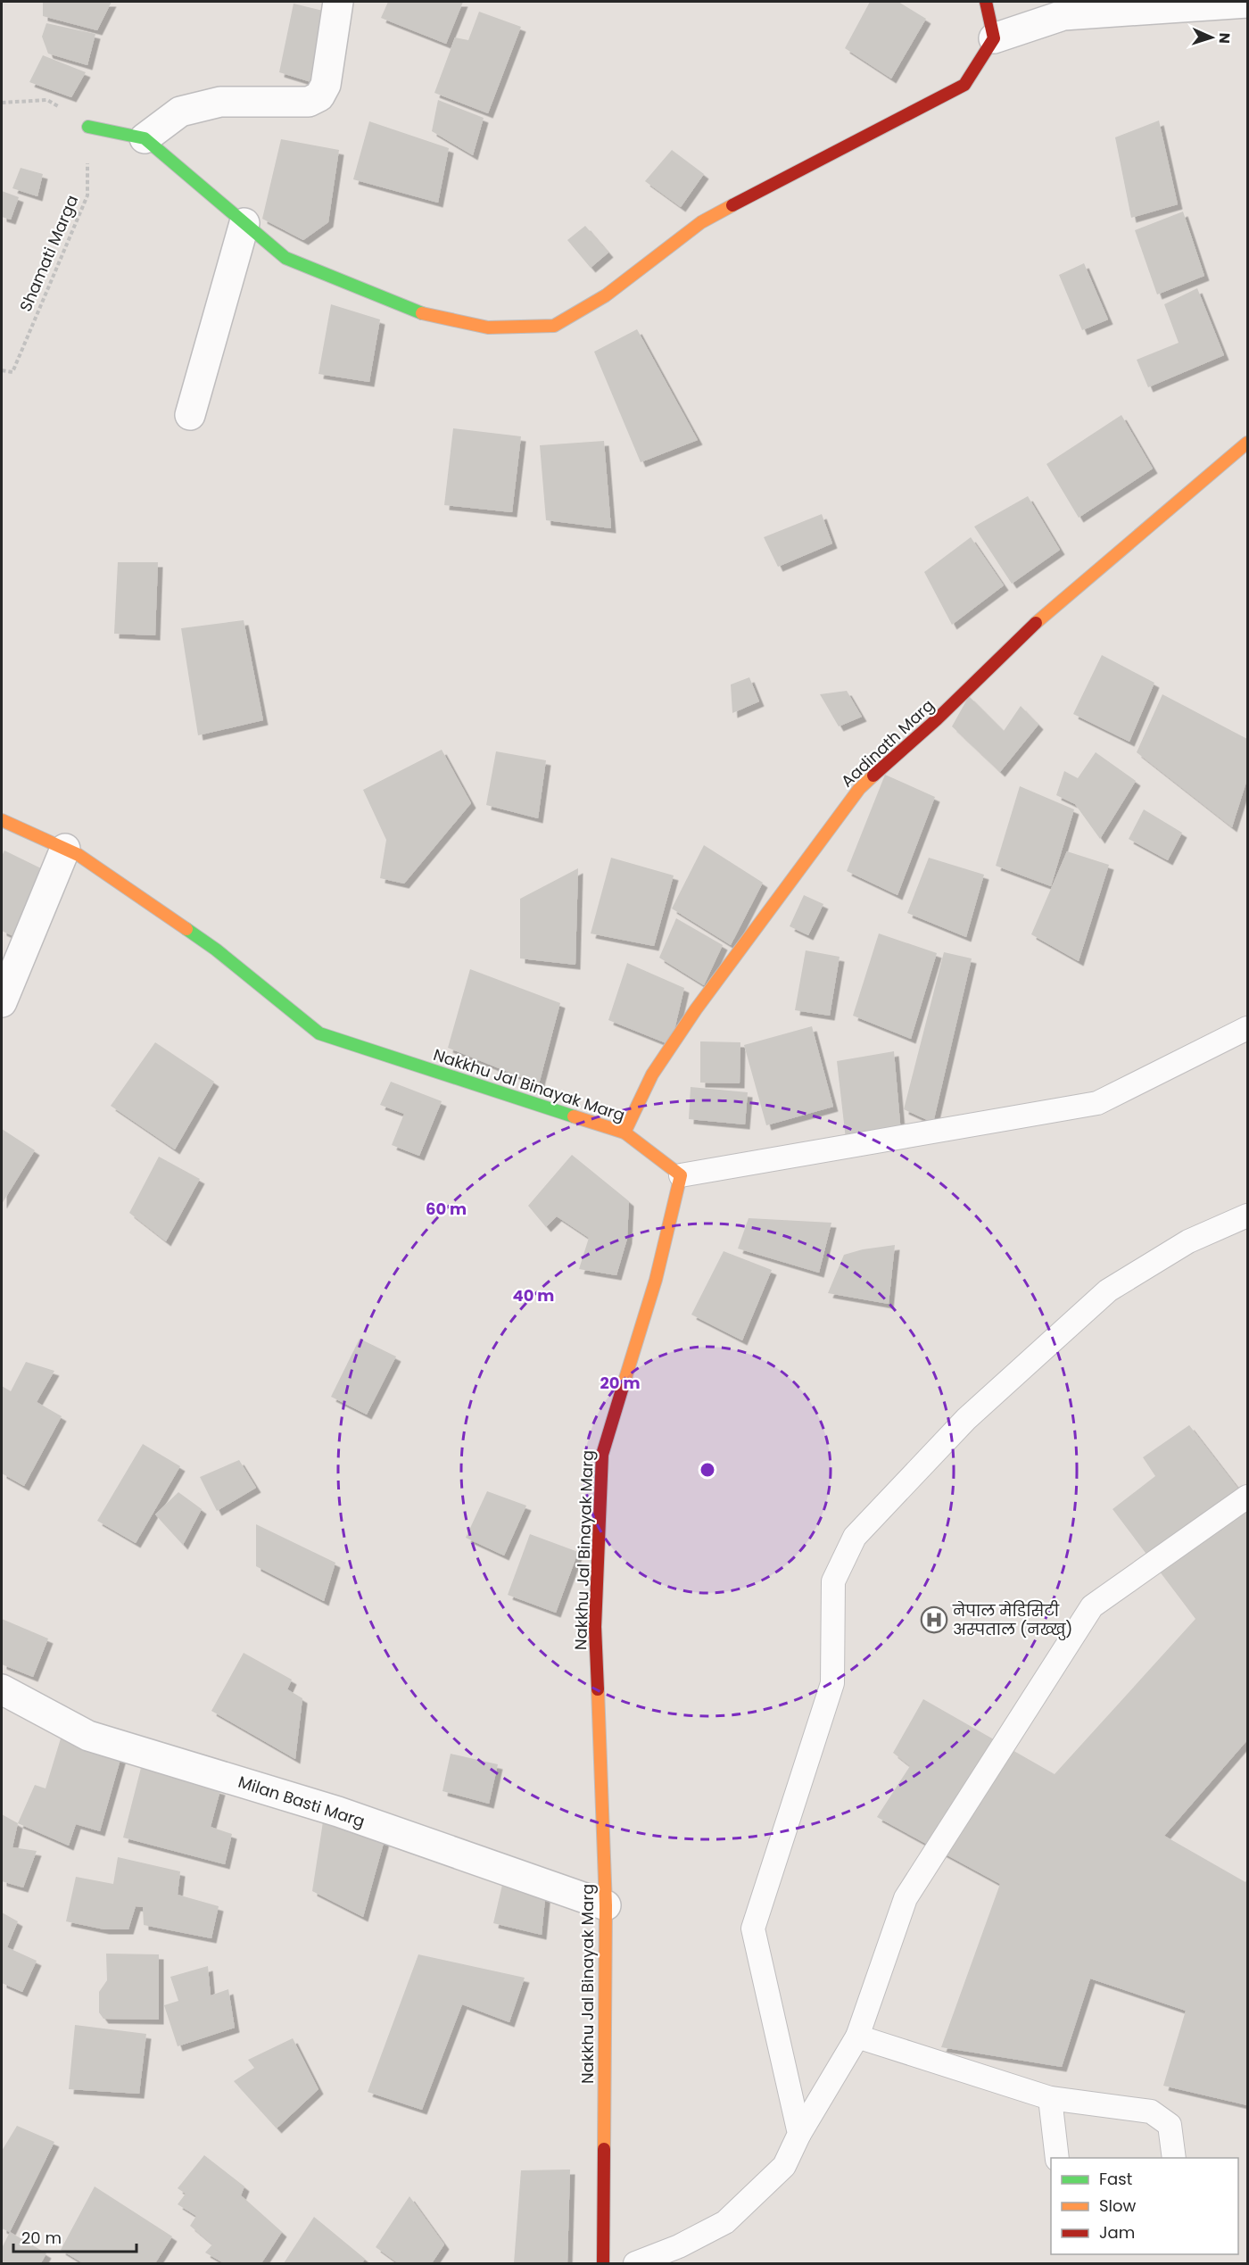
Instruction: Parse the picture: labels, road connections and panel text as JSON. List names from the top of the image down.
{
  "streets": {
    "street": ["Aadinath Marg", "Nakkhu Jal Binayak Marg", "Milan Basti Marg"],
    "path": ["Shamati Marga"]
  },
  "crossings": [
    ["Aadinath Marg", "Nakkhu Jal Binayak Marg"],
    ["Nakkhu Jal Binayak Marg", "Milan Basti Marg"]
  ],
  "places": {
    "hospital": ["नेपाल मेडिसिटी अस्पताल (नख्खु)"]
  },
  "legend": ["Fast", "Slow", "Jam"],
  "scale_bar": "20 m",
  "north": "right",
  "rings": ["60 m", "40 m", "20 m"]
}
